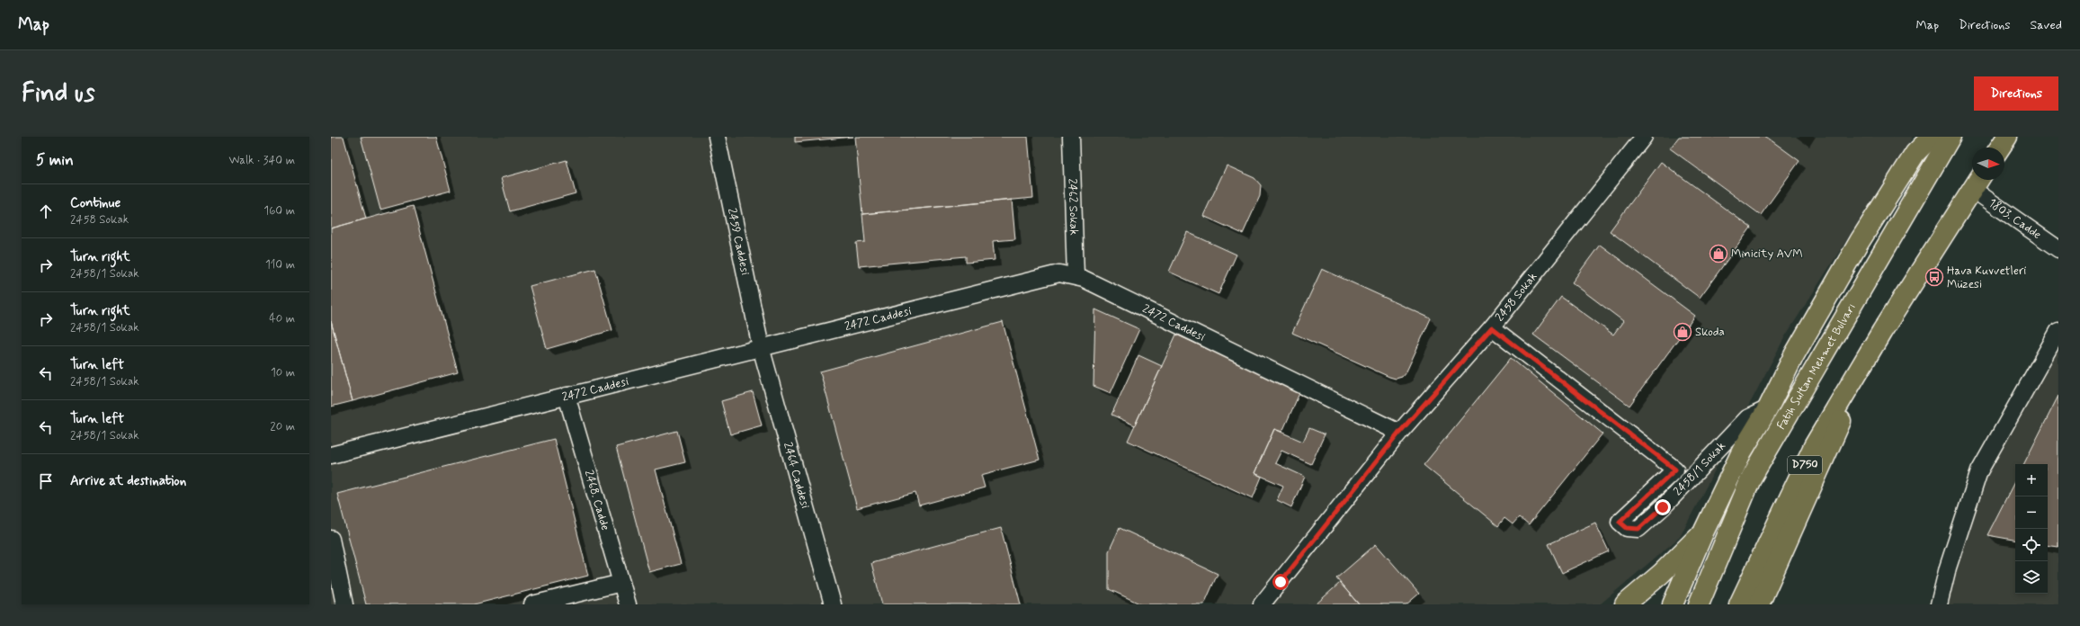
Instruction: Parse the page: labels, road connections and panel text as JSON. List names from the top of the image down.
{
  "streets": {
    "highway": ["Fatih Sultan Mehmet Bulvarı", "D750"],
    "street": [
      "2462 Sokak",
      "1803. Cadde",
      "2459 Caddesi",
      "2458 Sokak",
      "2472 Caddesi",
      "2458/1 Sokak",
      "2464 Caddesi",
      "2468. Cadde"
    ]
  },
  "crossings": [
    ["2462 Sokak", "2472 Caddesi"],
    ["1803. Cadde", "D750"],
    ["2459 Caddesi", "2472 Caddesi"],
    ["2459 Caddesi", "2464 Caddesi"],
    ["2458 Sokak", "2472 Caddesi"],
    ["2458 Sokak", "2458/1 Sokak"],
    ["2472 Caddesi", "2464 Caddesi"],
    ["2472 Caddesi", "2468. Cadde"]
  ],
  "places": {
    "shop": ["Minicity AVM", "Skoda"],
    "bus stop": ["Hava Kuvvetleri Müzesi"]
  },
  "north": "right",
  "page": {
    "header": "Map",
    "nav": ["Map", "Directions", "Saved"],
    "buttons": "Directions",
    "title": "Find us",
    "heading": ["5 min", "Walk · 340 m"],
    "list": [
      ["Continue", "2458 Sokak", "160 m"],
      ["Turn right", "2458/1 Sokak", "110 m"],
      ["Turn right", "2458/1 Sokak", "40 m"],
      ["Turn left", "2458/1 Sokak", "10 m"],
      ["Turn left", "2458/1 Sokak", "20 m"],
      "Arrive at destination"
    ],
    "map_buttons": ["+", "−"]
  }
}
